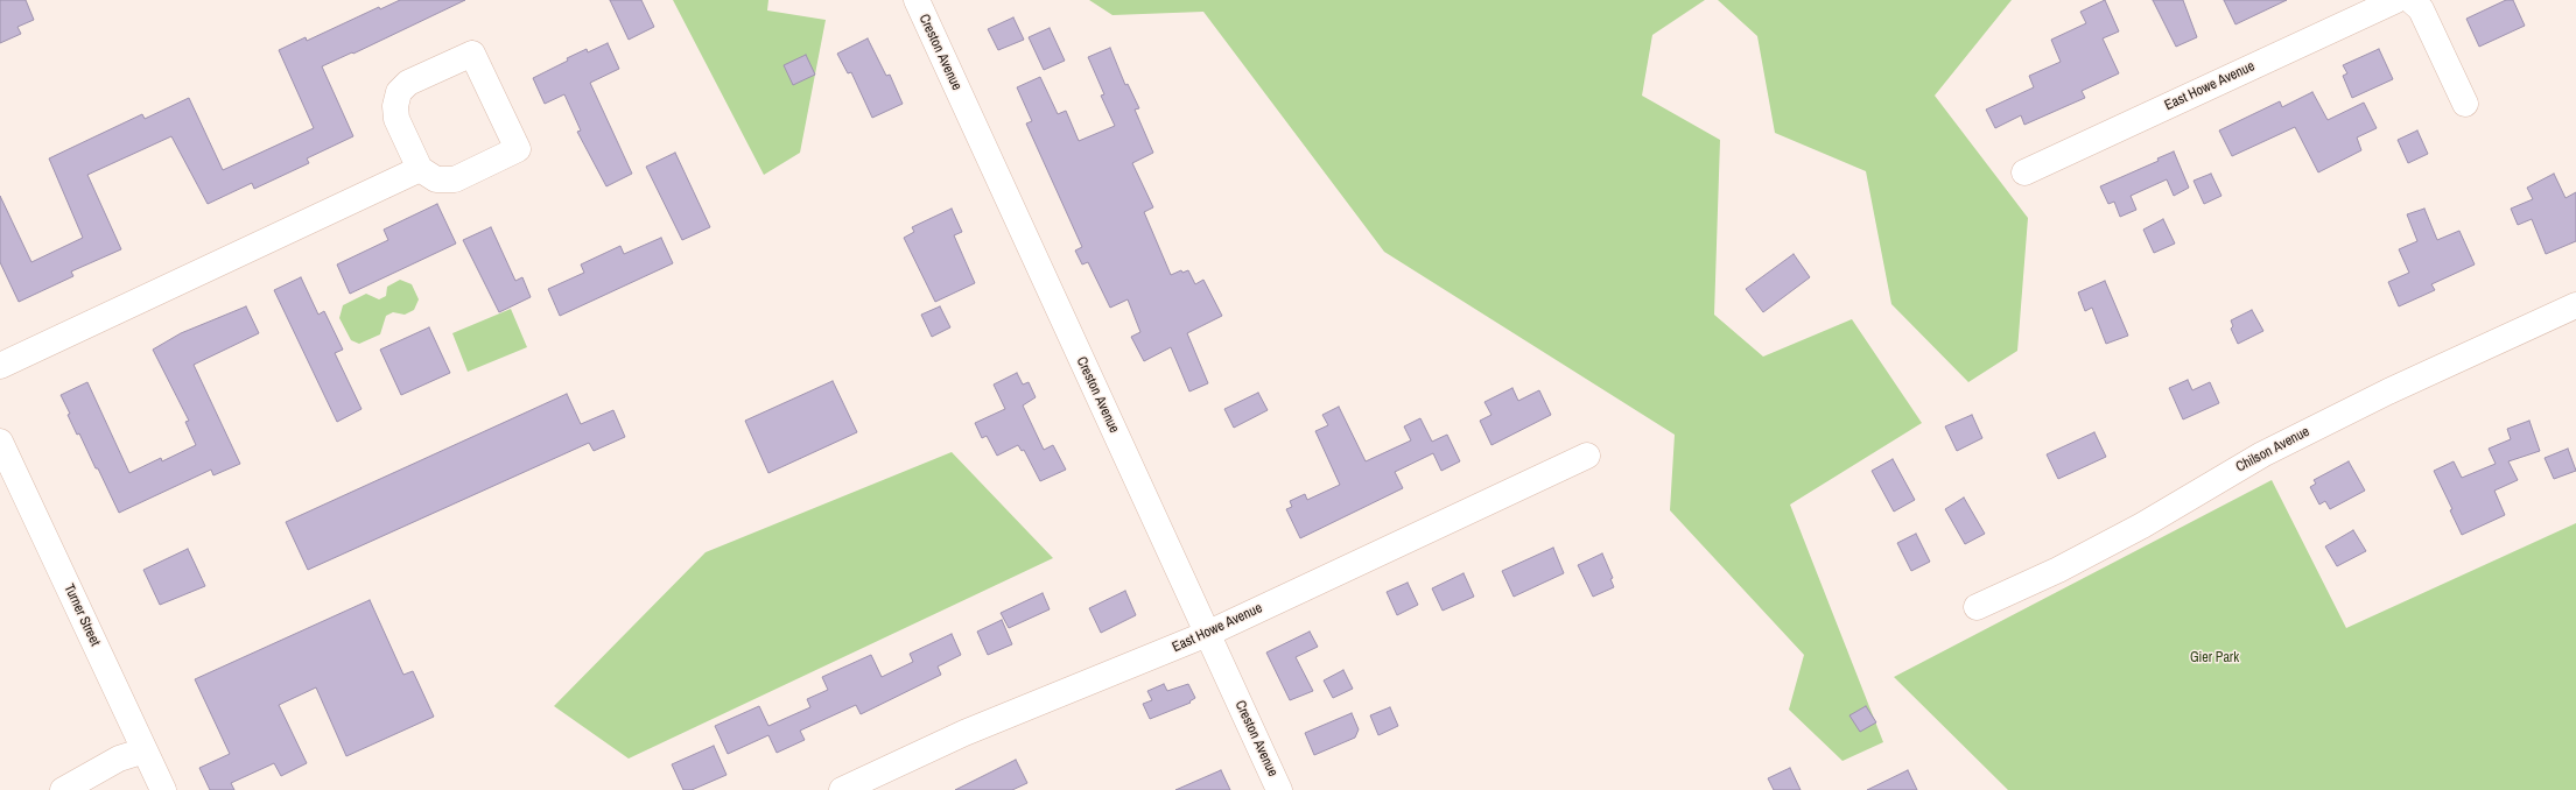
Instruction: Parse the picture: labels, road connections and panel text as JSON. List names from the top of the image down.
{
  "streets": {
    "street": [
      "Creston Avenue",
      "East Howe Avenue",
      "Chilson Avenue",
      "Turner Street"
    ]
  },
  "crossings": [
    ["Creston Avenue", "East Howe Avenue"]
  ],
  "parks": ["Gier Park"]
}
